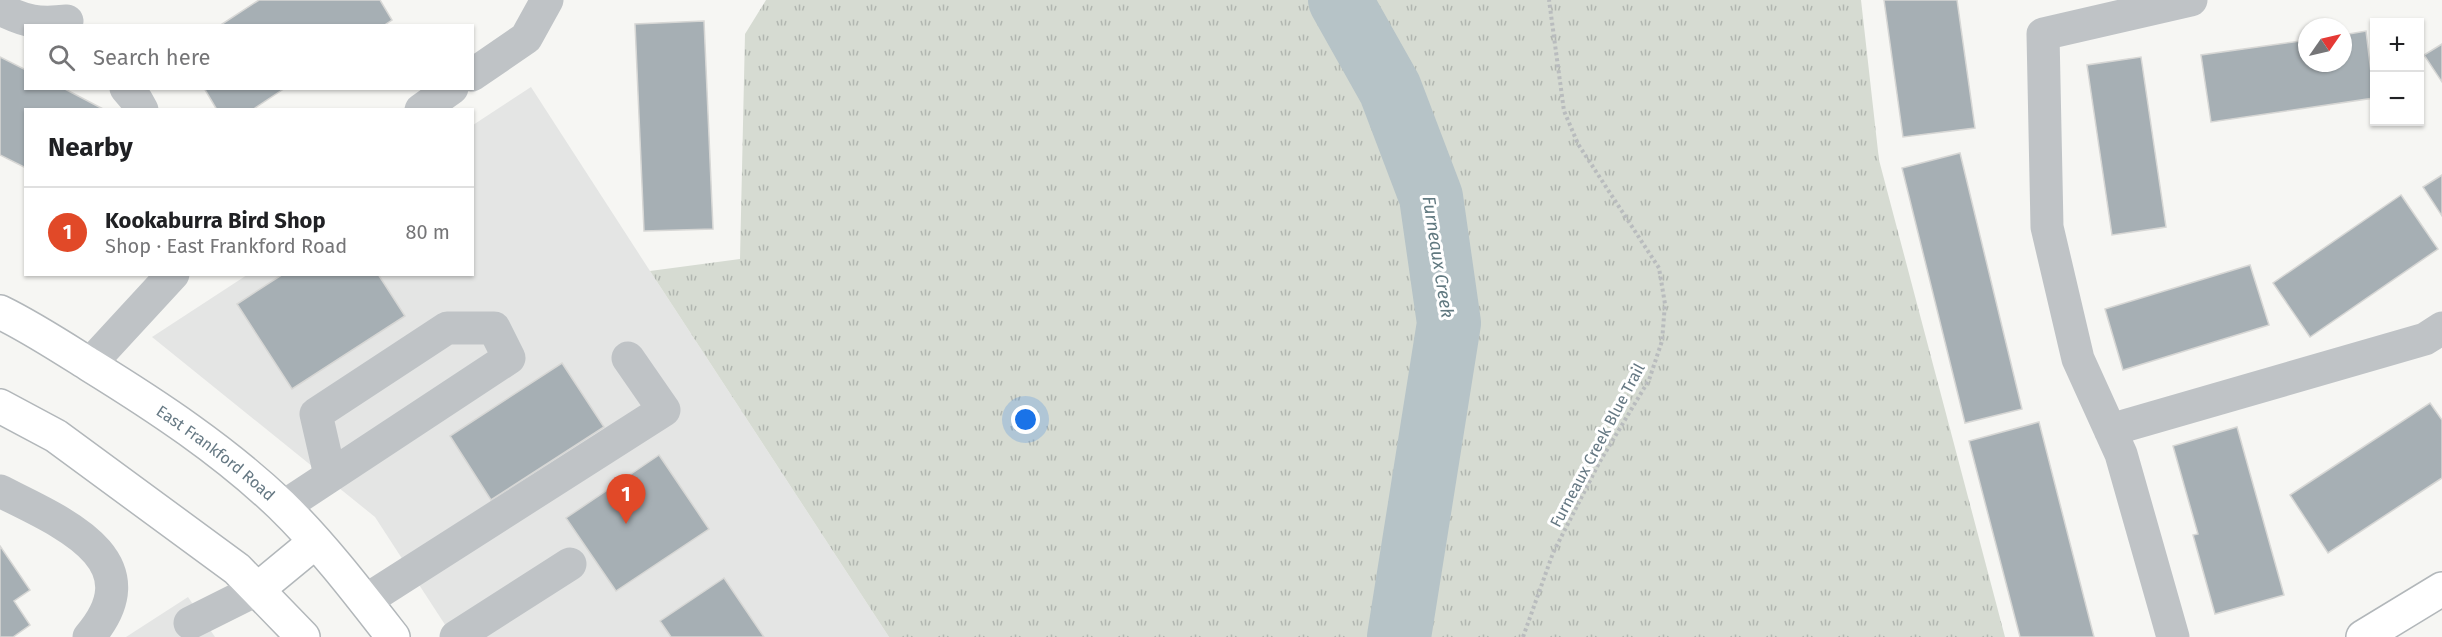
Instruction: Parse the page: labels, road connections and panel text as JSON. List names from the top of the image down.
{
  "streets": {
    "main road": ["East Frankford Road"],
    "path": ["Furneaux Creek Blue Trail"]
  },
  "water": ["Furneaux Creek"],
  "north": "top right",
  "page": {
    "map_buttons": ["+", "−"],
    "search": "Search here",
    "heading": "Nearby",
    "list": [
      {
        "mark": "1",
        "name": "Kookaburra Bird Shop",
        "note": "Shop · East Frankford Road",
        "value": "80 m"
      }
    ],
    "pins": "1"
  }
}
